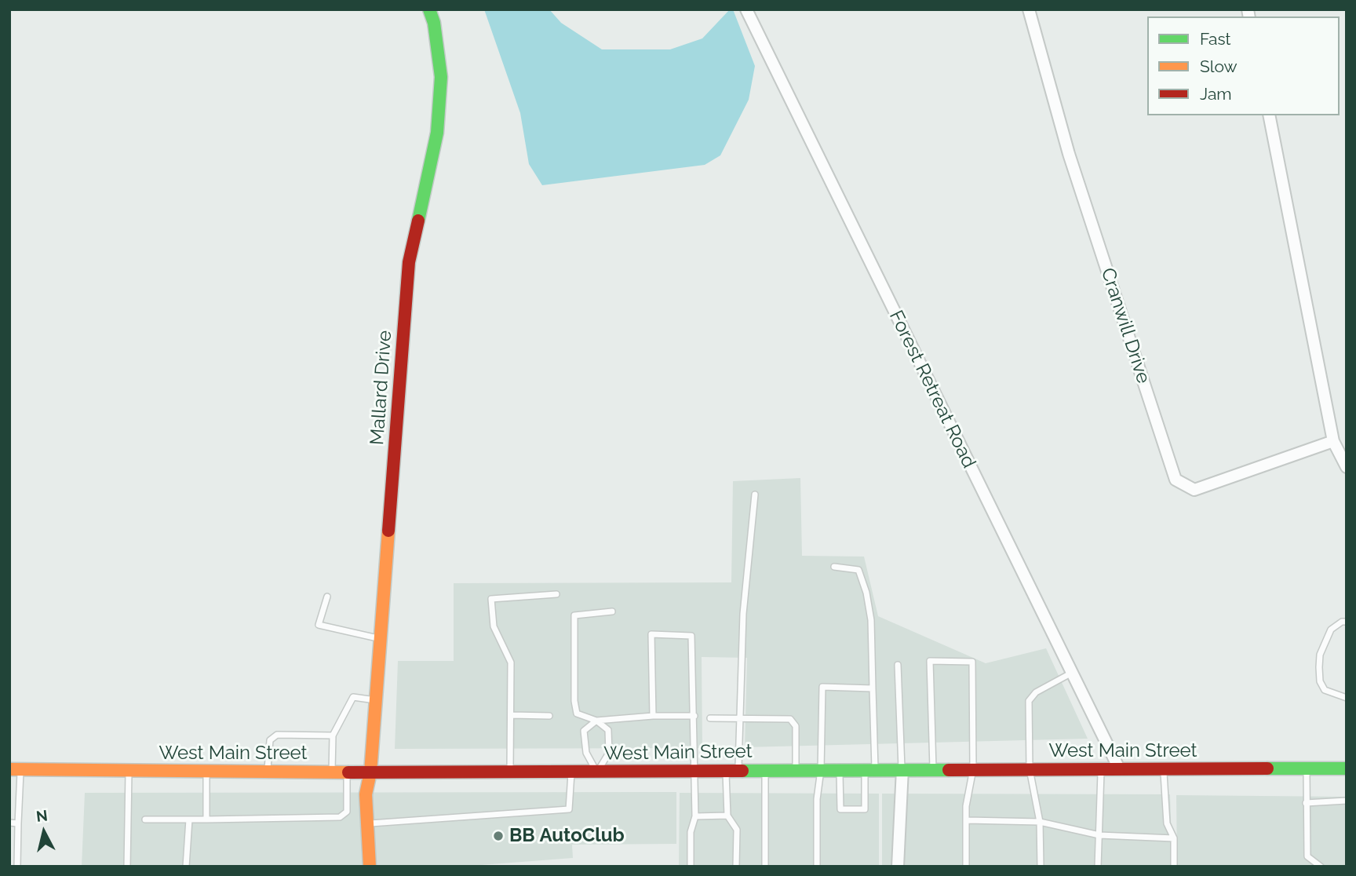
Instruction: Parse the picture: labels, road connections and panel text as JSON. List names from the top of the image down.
{
  "streets": {
    "main road": ["Mallard Drive", "West Main Street"],
    "street": ["Cranwill Drive", "Forest Retreat Road"]
  },
  "crossings": [
    ["Mallard Drive", "West Main Street"],
    ["Forest Retreat Road", "West Main Street"]
  ],
  "places": ["BB AutoClub"],
  "legend": ["Fast", "Slow", "Jam"],
  "north": "top"
}
